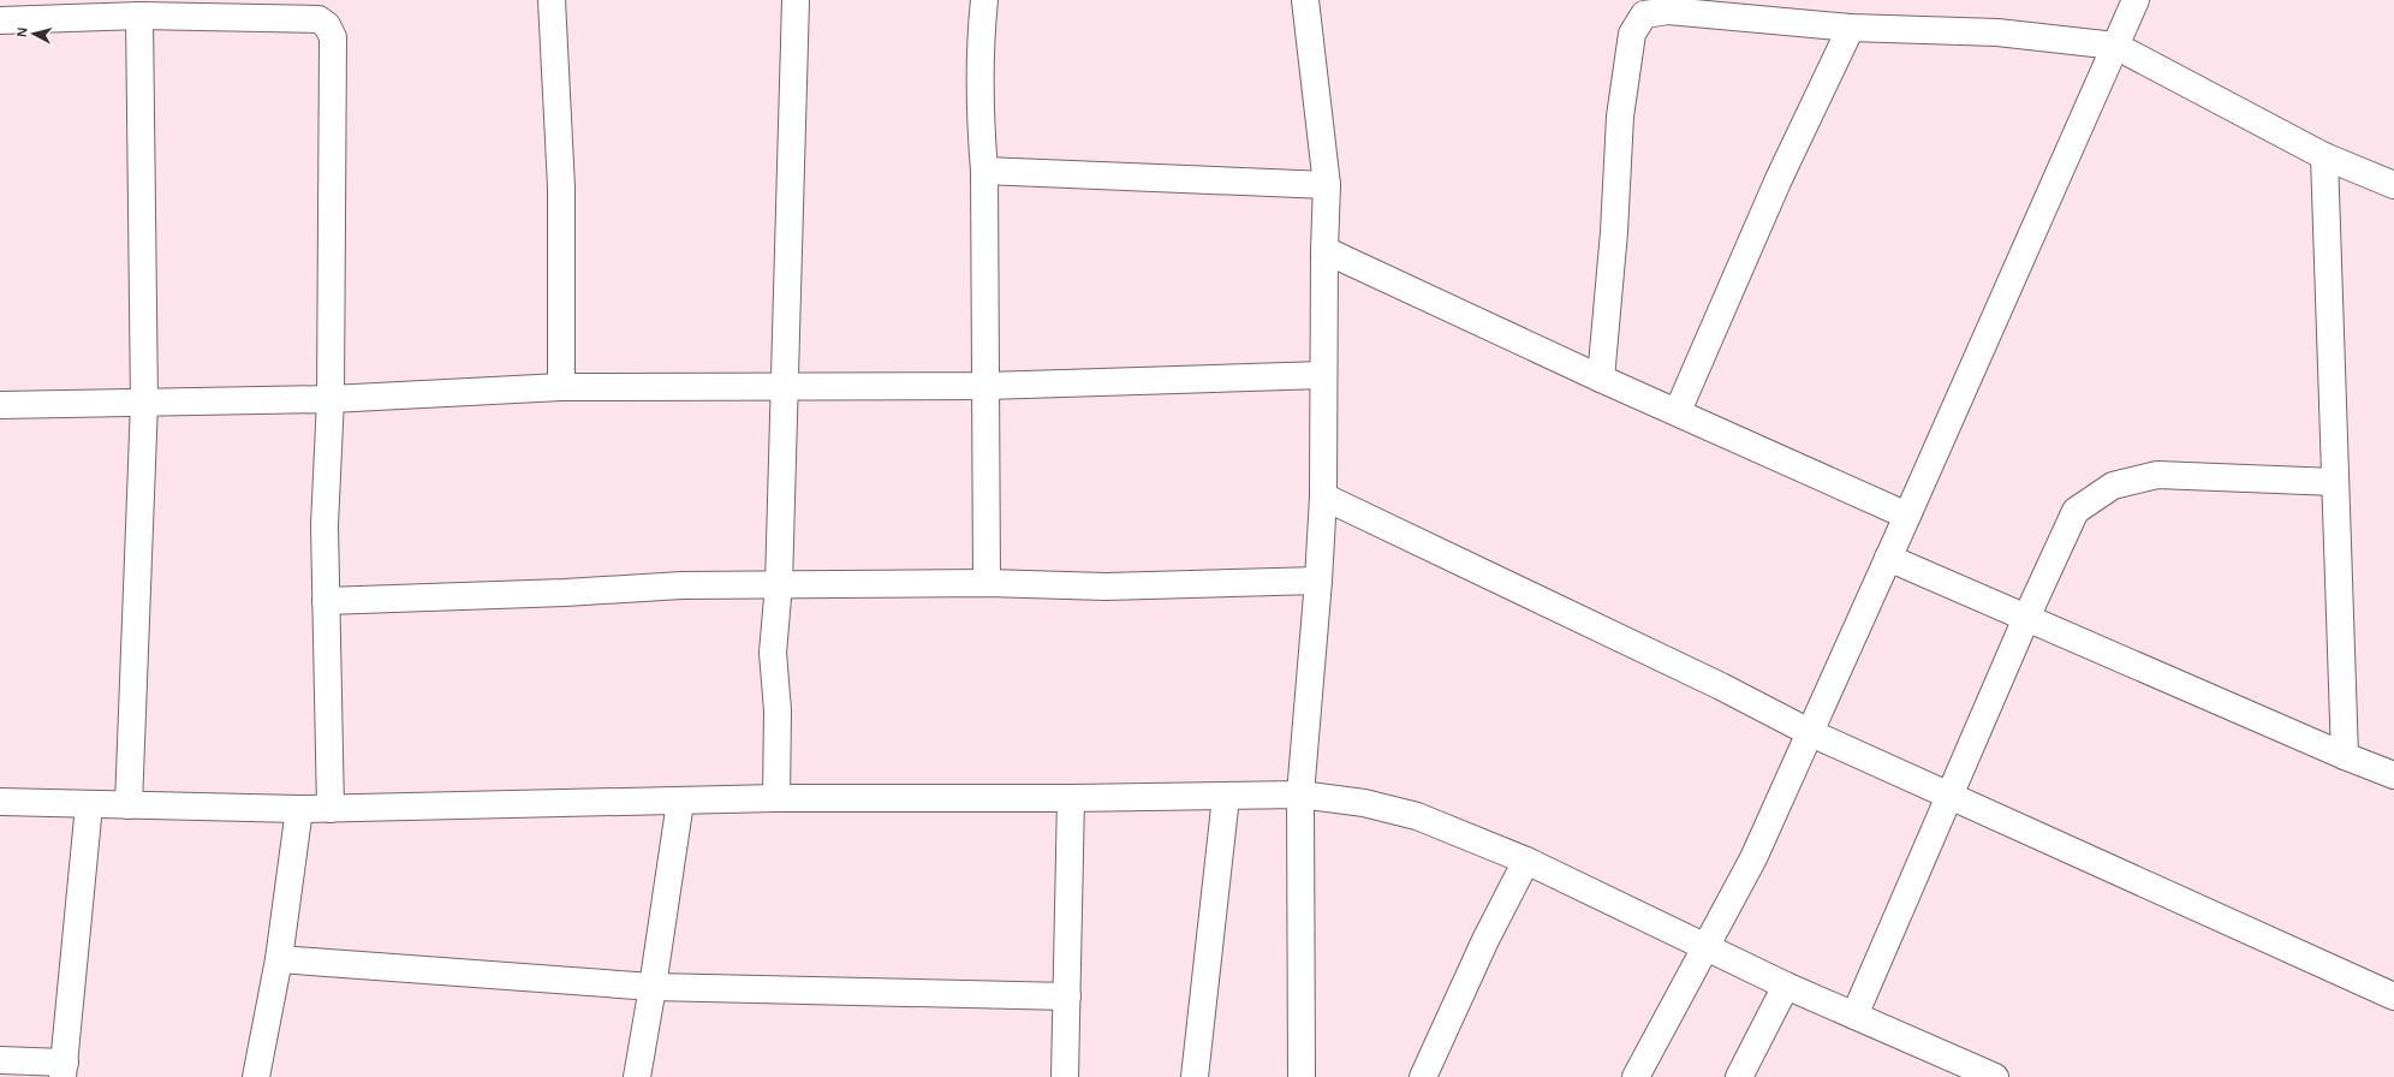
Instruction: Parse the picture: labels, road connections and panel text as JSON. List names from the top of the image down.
{
  "north": "left"
}
